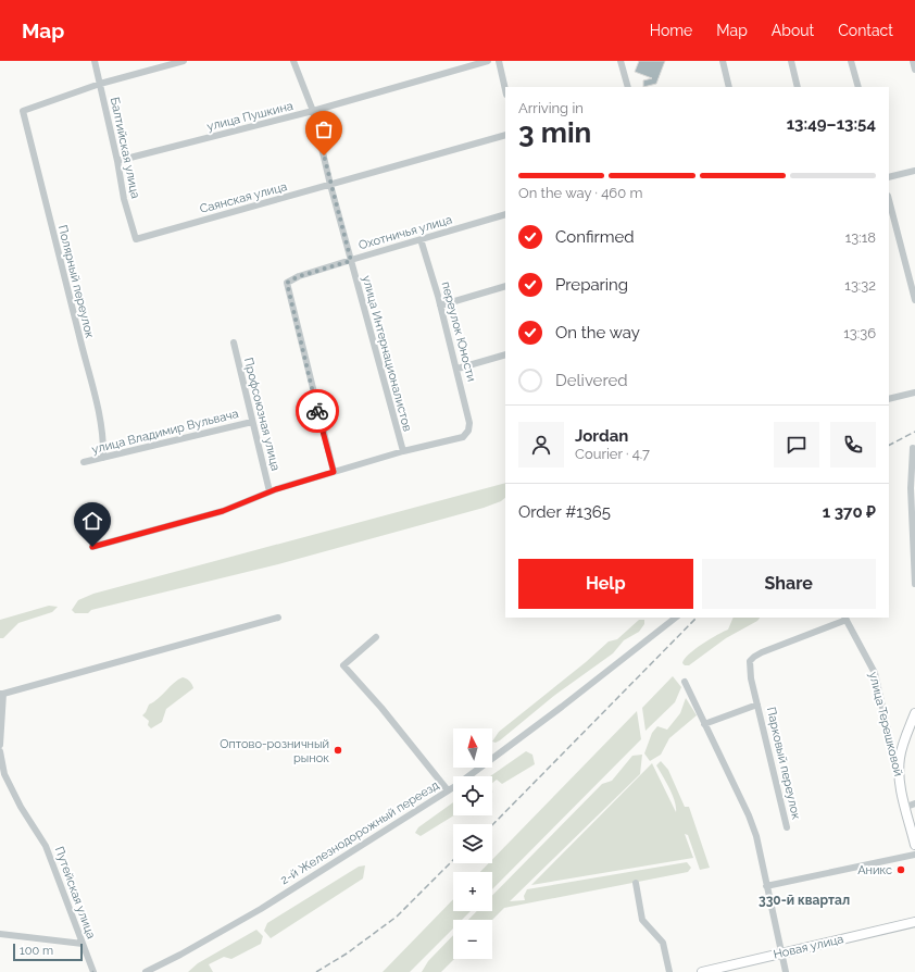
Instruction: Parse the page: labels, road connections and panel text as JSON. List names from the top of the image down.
{
  "streets": {
    "main road": ["улица Терешковой", "Новая улица"],
    "street": [
      "улица Пушкина",
      "Балтийская улица",
      "Саянская улица",
      "Охотничья улица",
      "Полярный переулок",
      "переулок Юности",
      "улица Интернационалистов",
      "Профсоюзная улица",
      "улица Владимир Вульвача",
      "Парковый переулок",
      "2-й Железнодорожный переезд",
      "Путейская улица"
    ]
  },
  "crossings": [
    ["улица Пушкина", "Балтийская улица"],
    ["улица Пушкина", "улица Интернационалистов"],
    ["Балтийская улица", "Саянская улица"],
    ["Балтийская улица", "Полярный переулок"],
    ["Саянская улица", "улица Интернационалистов"],
    ["Охотничья улица", "переулок Юности"],
    ["Охотничья улица", "улица Интернационалистов"],
    ["Полярный переулок", "улица Владимир Вульвача"],
    ["переулок Юности", "улица Интернационалистов"],
    ["Профсоюзная улица", "улица Владимир Вульвача"],
    ["улица Терешковой", "Парковый переулок"]
  ],
  "districts": ["330-й квартал"],
  "places": ["Оптово-розничный рынок", "Аникс"],
  "scale_bar": "100 m",
  "north": "top",
  "page": {
    "header": "Map",
    "nav": [
      "Home",
      "Map",
      "About",
      "Contact"
    ],
    "heading": ["3 min", "Arriving in", "13:49–13:54"],
    "panel": [
      "Jordan",
      "Courier · 4.7",
      "Order #1365",
      "1 370 ₽"
    ],
    "bar": "On the way · 460 m",
    "list": [
      ["Confirmed", "13:18"],
      ["Preparing", "13:32"],
      ["On the way", "13:36"],
      "Delivered"
    ],
    "buttons": ["Help", "Share"],
    "map_buttons": ["+", "−"],
    "scale": "100 m"
  }
}
